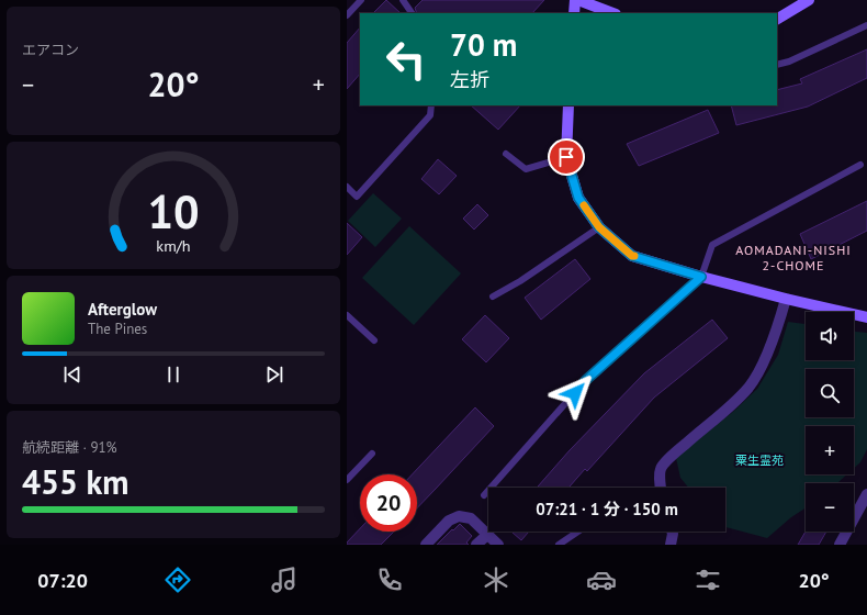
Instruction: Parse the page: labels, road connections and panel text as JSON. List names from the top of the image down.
{
  "districts": ["AOMADANI-NISHI 2-CHOME"],
  "parks": ["粟生霊苑"],
  "page": {
    "tile": [
      "エアコン",
      ["航続距離 · 91%", "455 km"]
    ],
    "turn": ["70 m", "左折"],
    "heat": ["−", "20°", "+"],
    "song": ["Afterglow", "The Pines"],
    "map_buttons": ["+", "−"],
    "limit": "20",
    "trip": "07:21 · 1 分 · 150 m",
    "tabs": ["07:20", "20°"],
    "gauge": ["10", "km/h"]
  }
}
